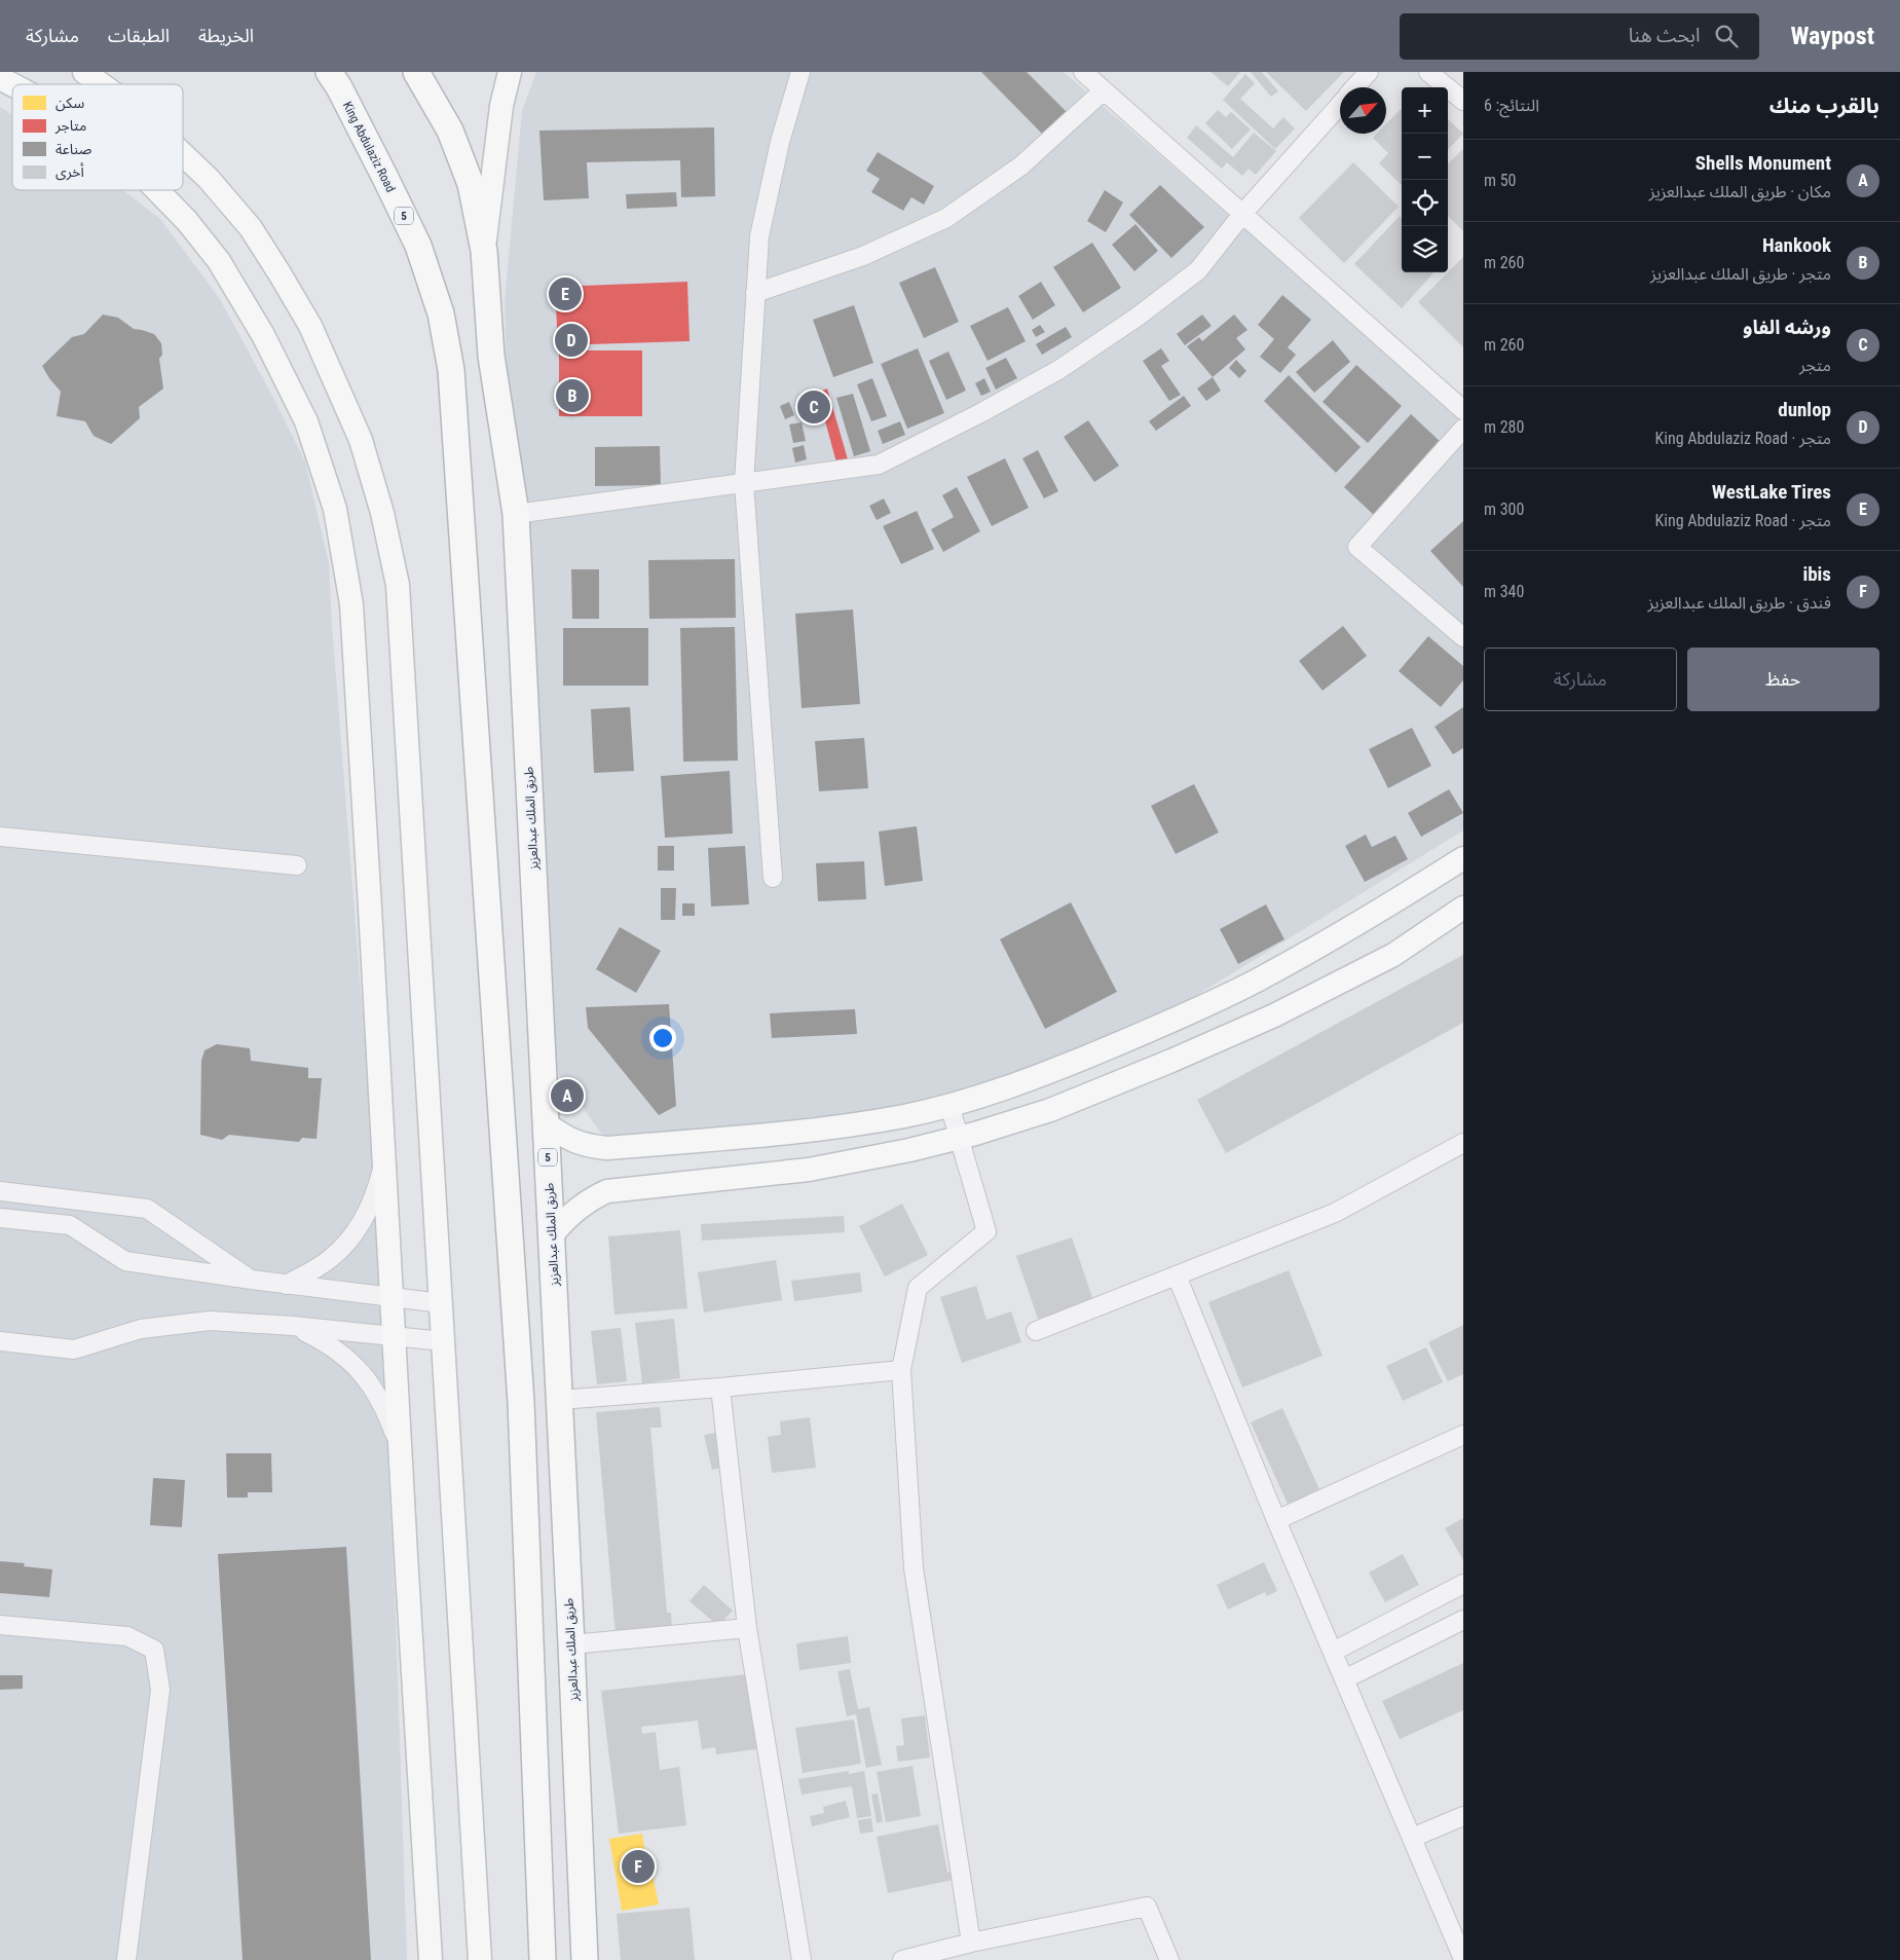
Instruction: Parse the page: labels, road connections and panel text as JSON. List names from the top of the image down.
{
  "streets": {
    "highway": ["King Abdulaziz Road", "5", "طريق الملك عبدالعزيز"]
  },
  "crossings": [
    ["5", "طريق الملك عبدالعزيز"]
  ],
  "legend": [
    "سكن",
    "متاجر",
    "صناعة",
    "أخرى"
  ],
  "north": "top right",
  "page": {
    "header": "Waypost",
    "search": "ابحث هنا",
    "nav": ["الخريطة", "الطبقات", "مشاركة"],
    "heading": ["بالقرب منك", "النتائج: 6"],
    "map_buttons": ["+", "−"],
    "list": [
      {
        "mark": "A",
        "name": "Shells Monument",
        "note": "مكان · طريق الملك عبدالعزيز",
        "value": "50 m"
      },
      {
        "mark": "B",
        "name": "Hankook",
        "note": "متجر · طريق الملك عبدالعزيز",
        "value": "260 m"
      },
      {
        "mark": "C",
        "name": "ورشه الفاو",
        "note": "متجر",
        "value": "260 m"
      },
      {
        "mark": "D",
        "name": "dunlop",
        "note": "متجر · King Abdulaziz Road",
        "value": "280 m"
      },
      {
        "mark": "E",
        "name": "WestLake Tires",
        "note": "متجر · King Abdulaziz Road",
        "value": "300 m"
      },
      {
        "mark": "F",
        "name": "ibis",
        "note": "فندق · طريق الملك عبدالعزيز",
        "value": "340 m"
      }
    ],
    "pins": [
      "E",
      "D",
      "B",
      "C",
      "A",
      "F"
    ],
    "buttons": ["حفظ", "مشاركة"]
  }
}
